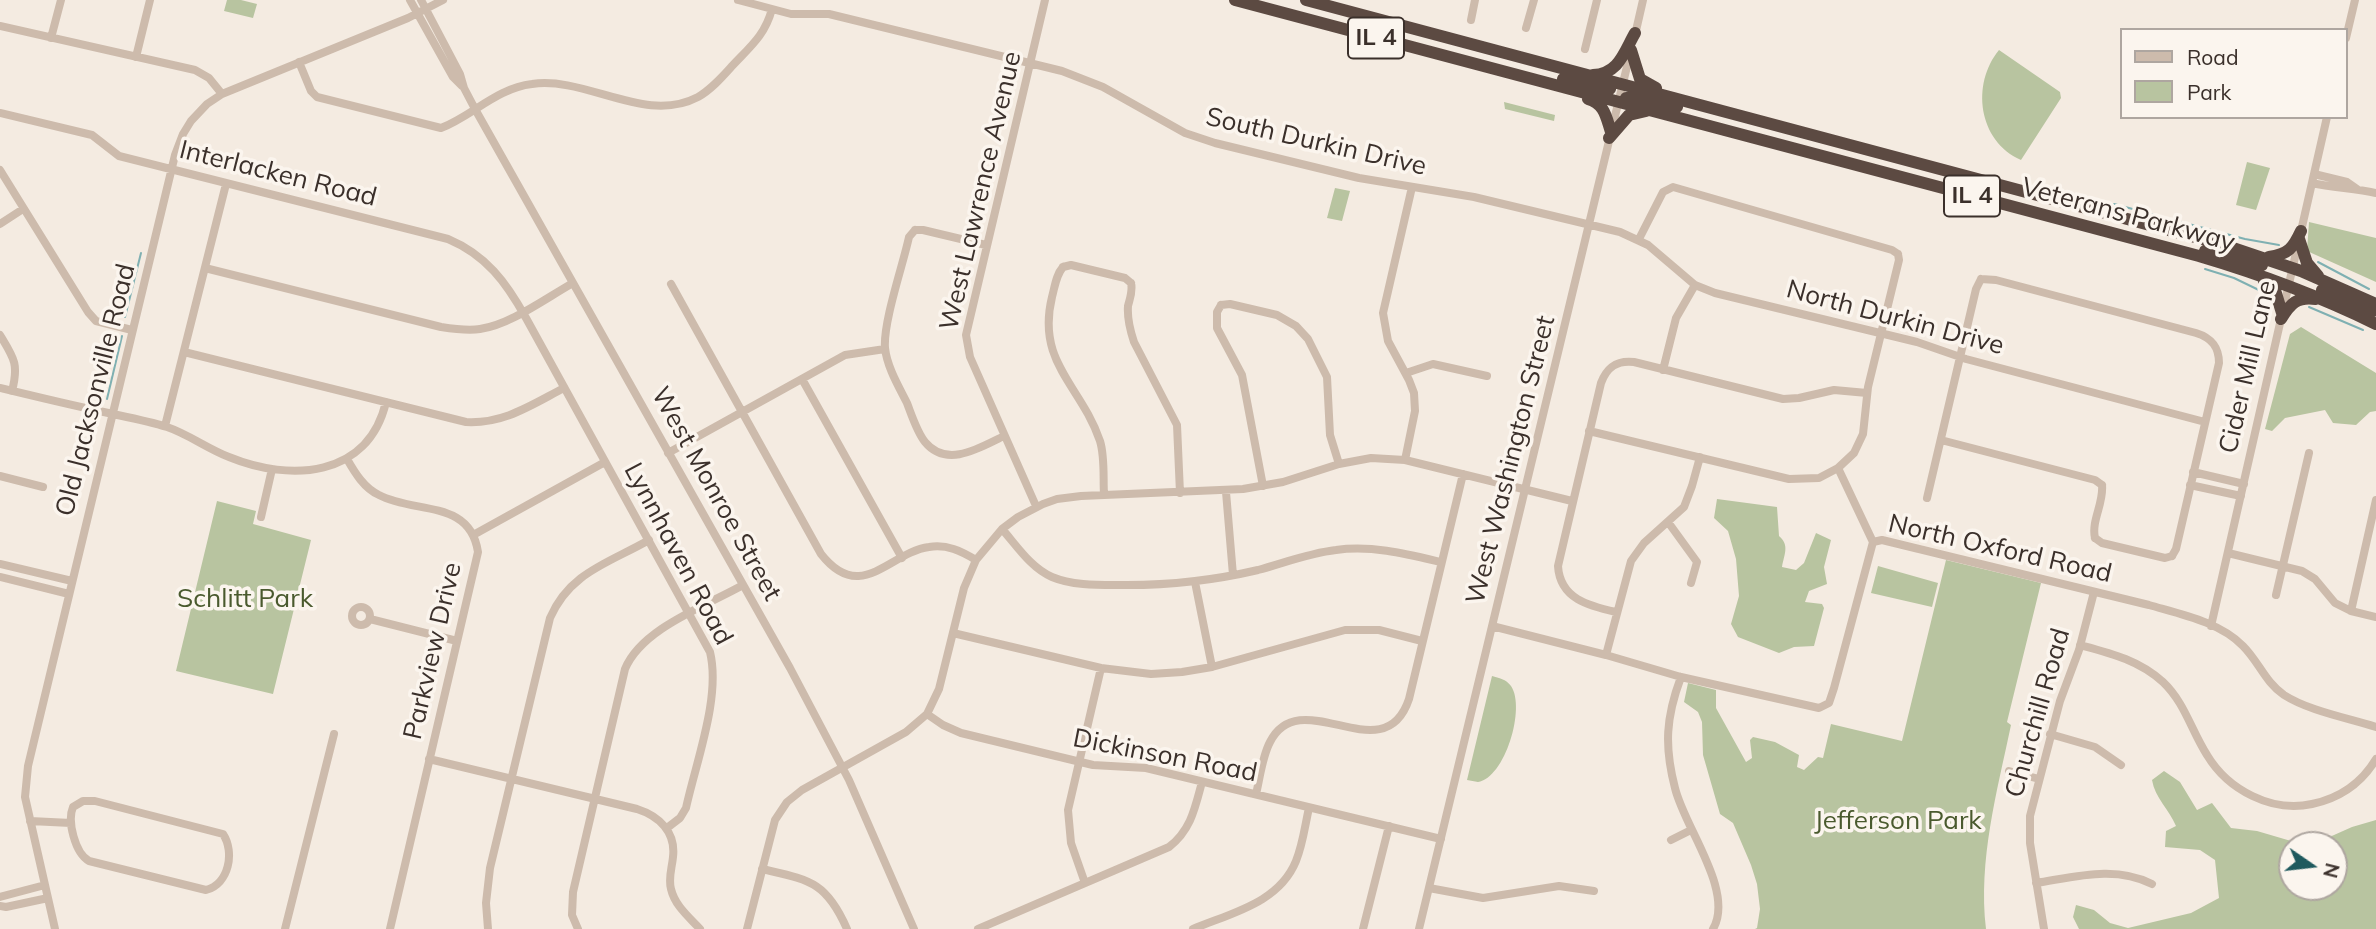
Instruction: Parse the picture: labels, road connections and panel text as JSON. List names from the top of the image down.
{
  "streets": {
    "highway": ["IL 4", "Veterans Parkway"],
    "street": [
      "South Durkin Drive",
      "Interlacken Road",
      "West Lawrence Avenue",
      "North Durkin Drive",
      "Cider Mill Lane",
      "Old Jacksonville Road",
      "West Washington Street",
      "West Monroe Street",
      "North Oxford Road",
      "Lynnhaven Road",
      "Parkview Drive",
      "Churchill Road",
      "Dickinson Road"
    ]
  },
  "crossings": [
    ["IL 4", "Veterans Parkway"],
    ["IL 4", "West Washington Street"],
    ["South Durkin Drive", "West Lawrence Avenue"],
    ["South Durkin Drive", "North Durkin Drive"],
    ["South Durkin Drive", "West Washington Street"],
    ["Interlacken Road", "Old Jacksonville Road"],
    ["Interlacken Road", "Lynnhaven Road"],
    ["Veterans Parkway", "Cider Mill Lane"],
    ["Veterans Parkway", "West Washington Street"],
    ["North Durkin Drive", "West Washington Street"],
    ["Cider Mill Lane", "North Oxford Road"],
    ["Old Jacksonville Road", "West Monroe Street"],
    ["West Washington Street", "Dickinson Road"],
    ["North Oxford Road", "Churchill Road"]
  ],
  "parks": ["Schlitt Park", "Jefferson Park"],
  "legend": ["Road", "Park"],
  "north": "right"
}
